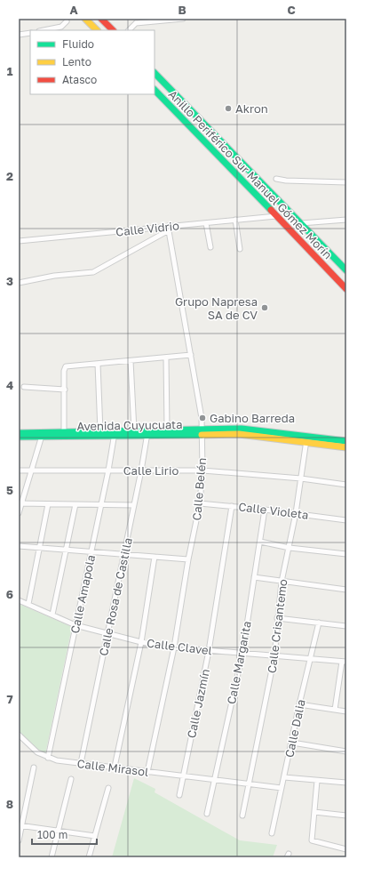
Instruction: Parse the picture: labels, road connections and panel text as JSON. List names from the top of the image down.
{
  "streets": {
    "main road": ["Anillo Periférico Sur Manuel Gómez Morín", "Avenida Cuyucuata"],
    "street": [
      "Calle Vidrio",
      "Calle Lirio",
      "Calle Belén",
      "Calle Violeta",
      "Calle Amapola",
      "Calle Rosa de Castilla",
      "Calle Crisantemo",
      "Calle Clavel",
      "Calle Margarita",
      "Calle Jazmín",
      "Calle Dalia",
      "Calle Mirasol"
    ]
  },
  "crossings": [
    ["Anillo Periférico Sur Manuel Gómez Morín", "Calle Vidrio"],
    ["Calle Vidrio", "Calle Belén"],
    ["Avenida Cuyucuata", "Calle Belén"],
    ["Avenida Cuyucuata", "Calle Amapola"],
    ["Avenida Cuyucuata", "Calle Rosa de Castilla"],
    ["Avenida Cuyucuata", "Calle Crisantemo"],
    ["Calle Lirio", "Calle Belén"],
    ["Calle Lirio", "Calle Amapola"],
    ["Calle Lirio", "Calle Rosa de Castilla"],
    ["Calle Lirio", "Calle Crisantemo"],
    ["Calle Belén", "Calle Violeta"],
    ["Calle Belén", "Calle Clavel"],
    ["Calle Belén", "Calle Mirasol"],
    ["Calle Violeta", "Calle Crisantemo"],
    ["Calle Violeta", "Calle Margarita"],
    ["Calle Violeta", "Calle Jazmín"],
    ["Calle Amapola", "Calle Clavel"],
    ["Calle Amapola", "Calle Mirasol"],
    ["Calle Rosa de Castilla", "Calle Clavel"],
    ["Calle Rosa de Castilla", "Calle Mirasol"],
    ["Calle Crisantemo", "Calle Clavel"],
    ["Calle Crisantemo", "Calle Mirasol"],
    ["Calle Clavel", "Calle Margarita"],
    ["Calle Clavel", "Calle Jazmín"],
    ["Calle Clavel", "Calle Dalia"],
    ["Calle Margarita", "Calle Mirasol"],
    ["Calle Jazmín", "Calle Mirasol"],
    ["Calle Dalia", "Calle Mirasol"]
  ],
  "places": ["Akron", "Grupo Napresa SA de CV", "Gabino Barreda"],
  "legend": ["Fluido", "Lento", "Atasco"],
  "scale_bar": "100 m",
  "grid": {
    "columns": ["A", "B", "C"],
    "rows": [
      "1",
      "2",
      "3",
      "4",
      "5",
      "6",
      "7",
      "8"
    ]
  }
}
